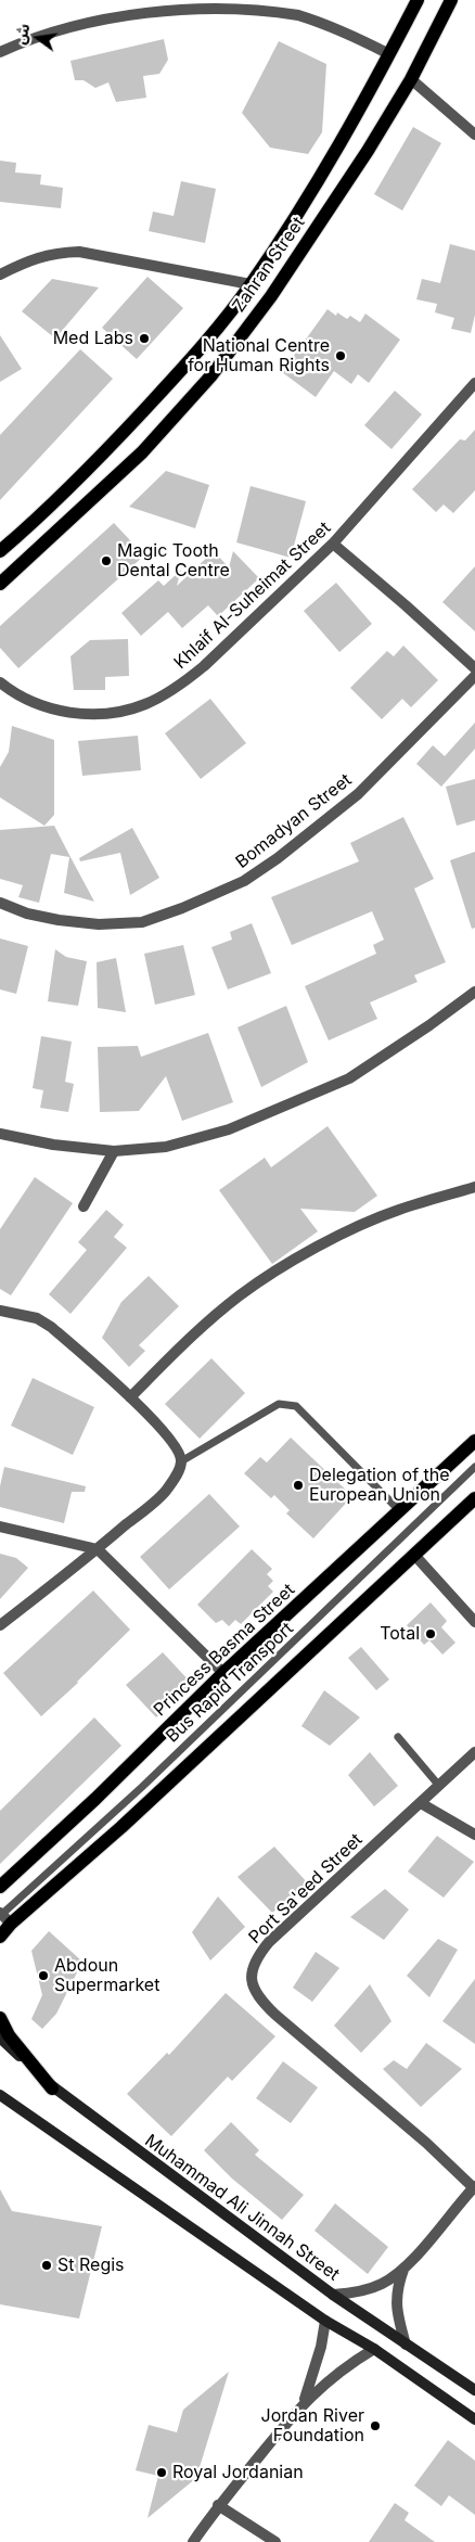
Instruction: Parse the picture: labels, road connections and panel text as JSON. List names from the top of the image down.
{
  "streets": {
    "main road": ["Zahran Street", "Princess Basma Street", "Muhammad Ali Jinnah Street"],
    "street": ["Khlaif Al-Suheimat Street", "Bomadyan Street", "Port Sa'eed Street"],
    "lane": ["Bus Rapid Transport"]
  },
  "places": [
    "Med Labs",
    "National Centre for Human Rights",
    "Magic Tooth Dental Centre",
    "Delegation of the European Union",
    "Total",
    "Abdoun Supermarket",
    "St Regis",
    "Jordan River Foundation",
    "Royal Jordanian"
  ],
  "north": "left"
}
